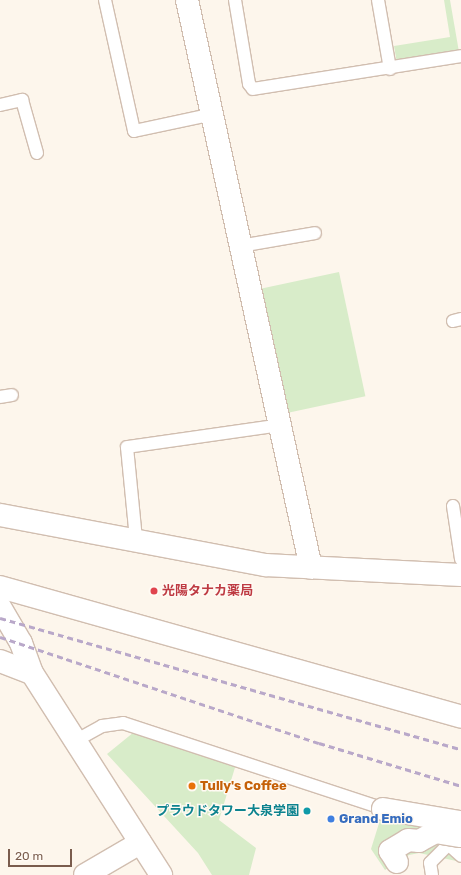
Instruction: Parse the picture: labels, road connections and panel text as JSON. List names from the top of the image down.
{
  "places": [
    "光陽タナカ薬局",
    "Tully's Coffee",
    "プラウドタワー大泉学園",
    "Grand Emio"
  ],
  "scale_bar": "20 m"
}
